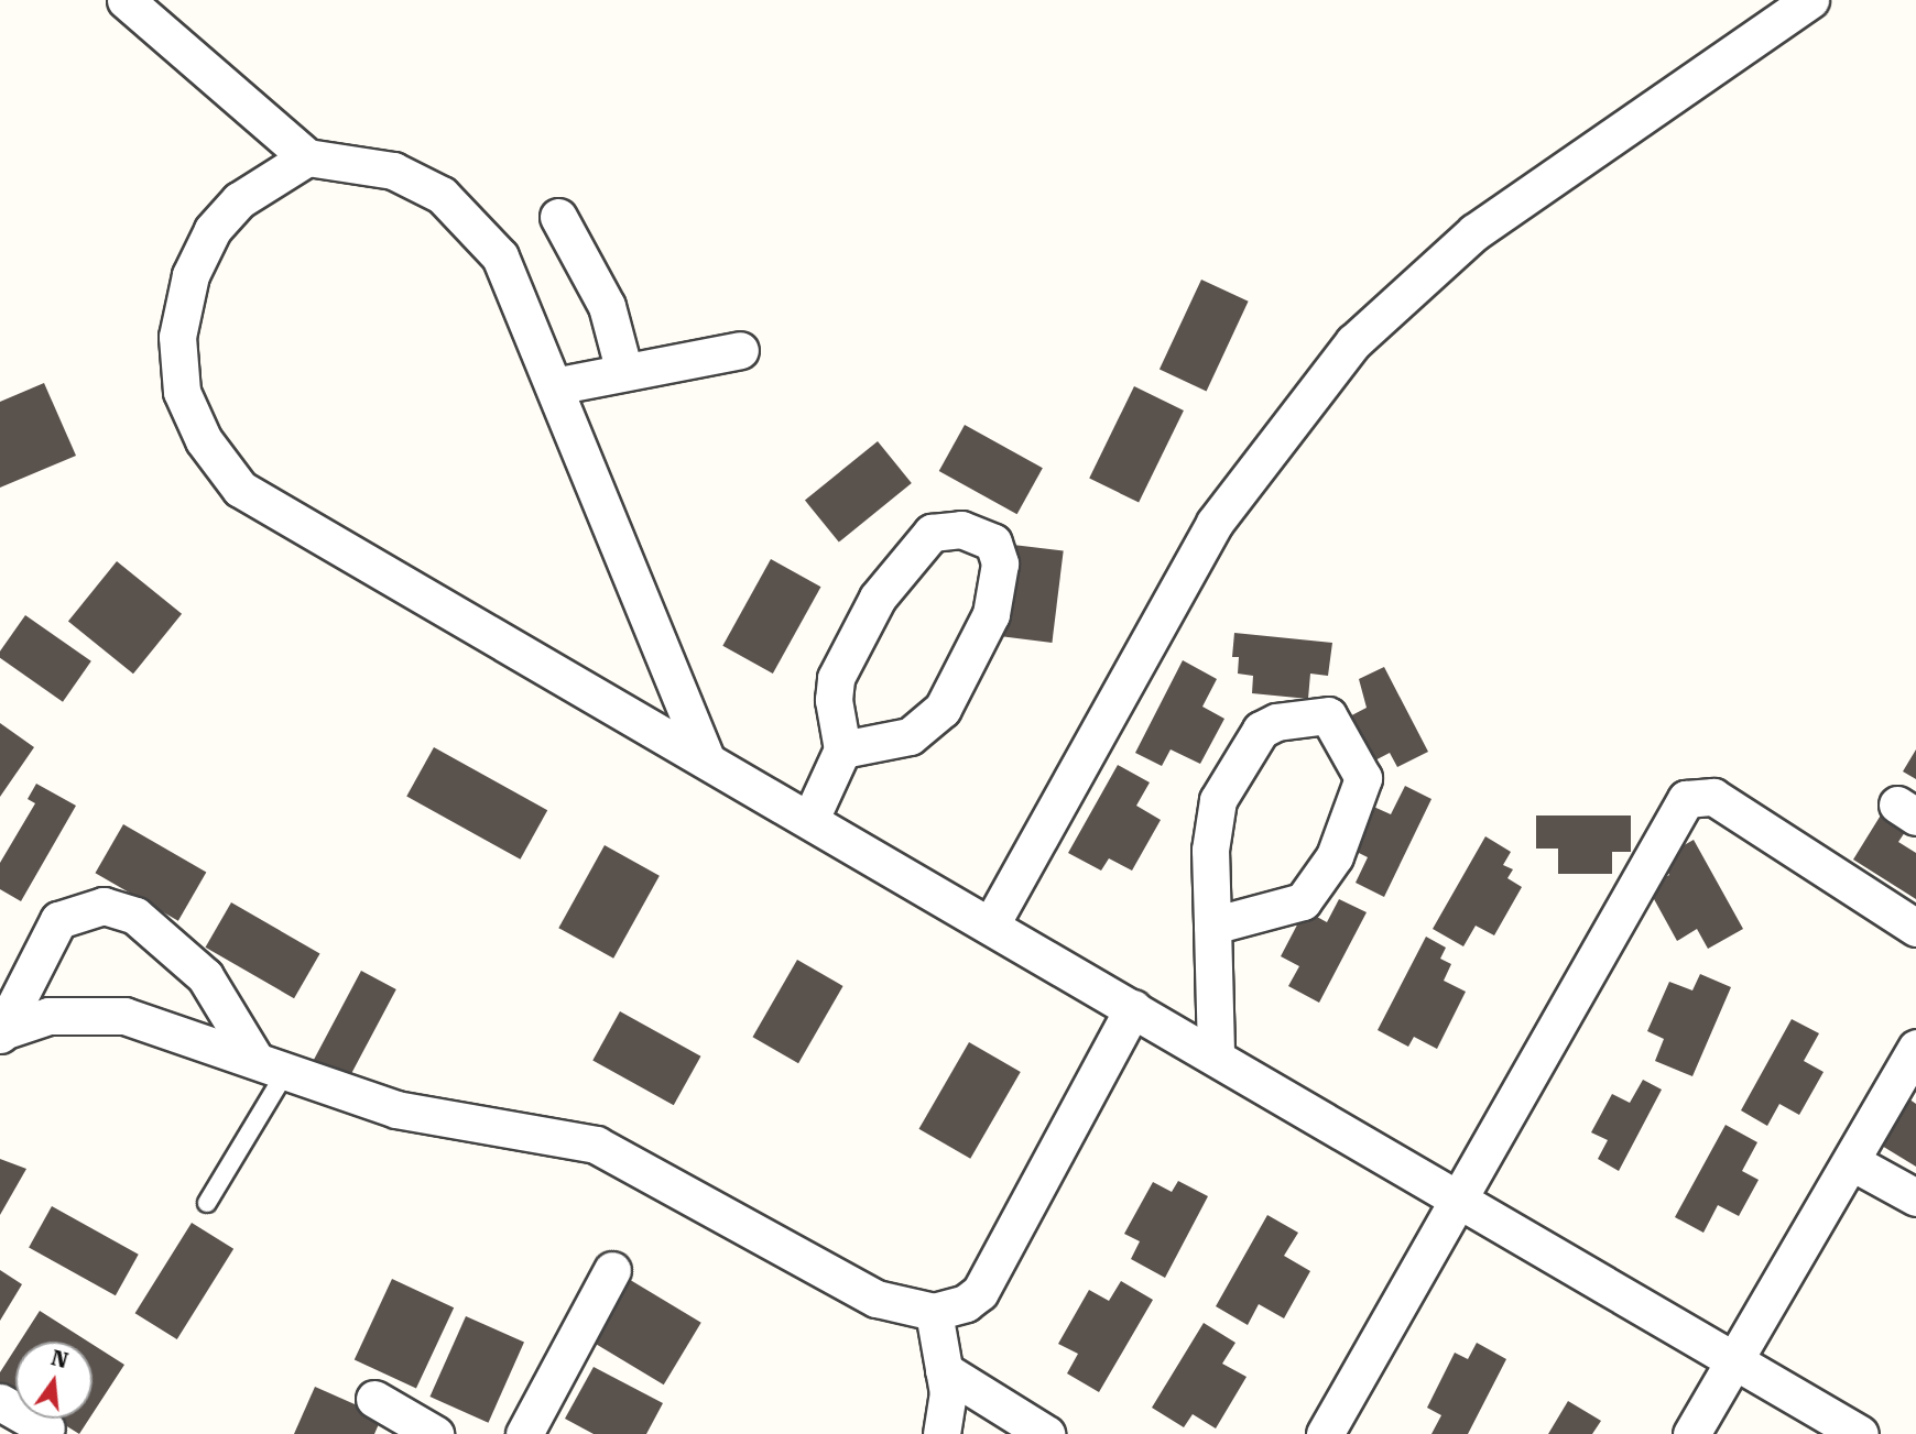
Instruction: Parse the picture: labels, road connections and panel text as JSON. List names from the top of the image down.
{
  "north": "top"
}
